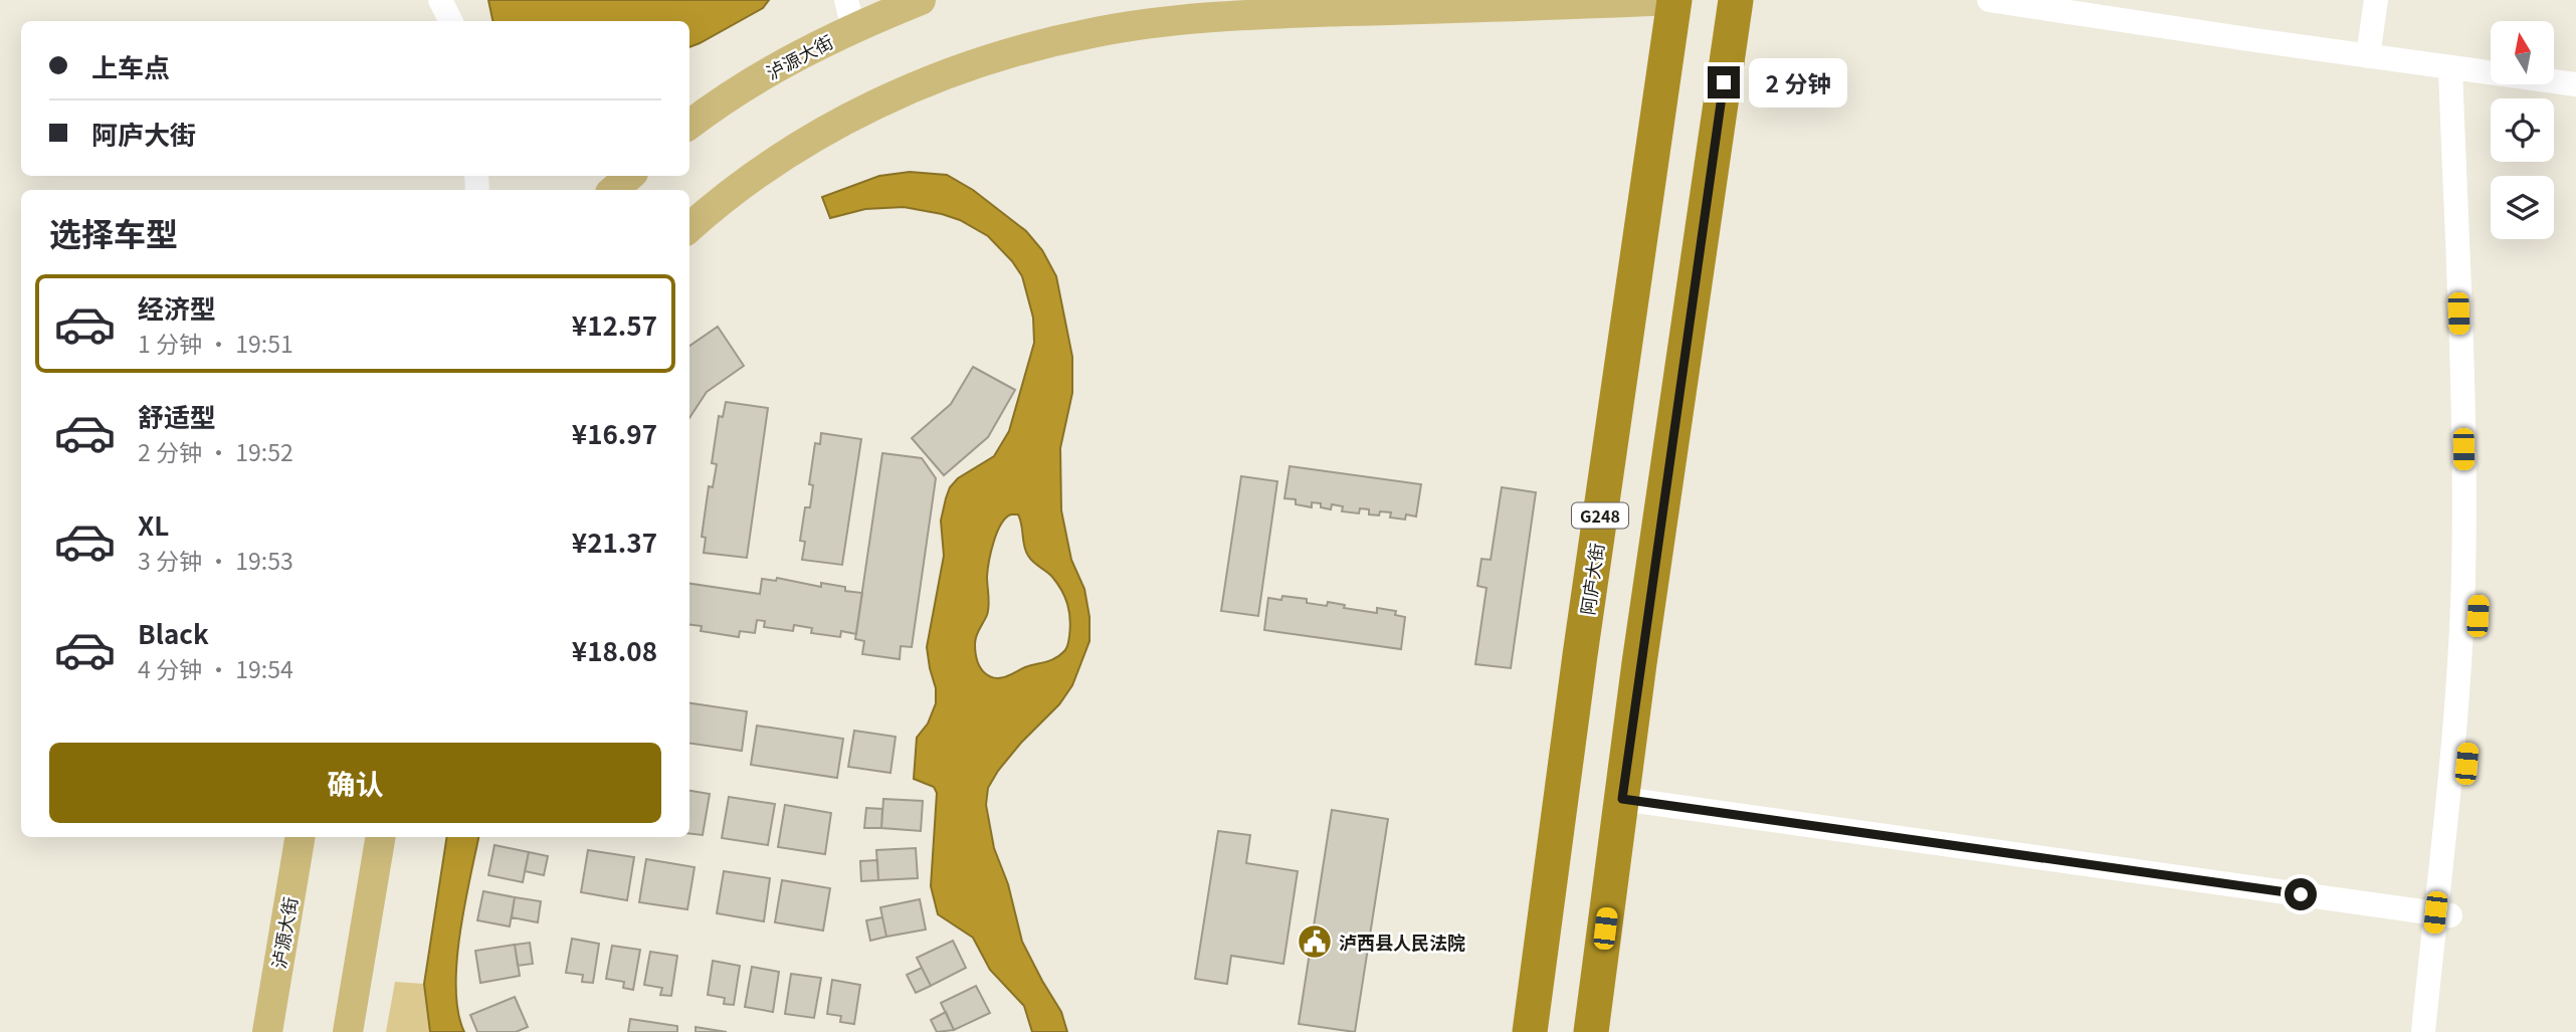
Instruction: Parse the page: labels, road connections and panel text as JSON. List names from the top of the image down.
{
  "streets": {
    "highway": ["G248", "阿庐大街"],
    "main road": ["泸源大街"]
  },
  "places": {
    "public building": ["泸西县人民法院"]
  },
  "north": "top",
  "page": {
    "banner": ["上车点", "阿庐大街"],
    "bubble": "2 分钟",
    "heading": "选择车型",
    "list": [
      {
        "name": "经济型",
        "note": "1 分钟 · 19:51",
        "value": "¥12.57"
      },
      {
        "name": "舒适型",
        "note": "2 分钟 · 19:52",
        "value": "¥16.97"
      },
      {
        "name": "XL",
        "note": "3 分钟 · 19:53",
        "value": "¥21.37"
      },
      {
        "name": "Black",
        "note": "4 分钟 · 19:54",
        "value": "¥18.08"
      }
    ],
    "buttons": "确认"
  }
}
